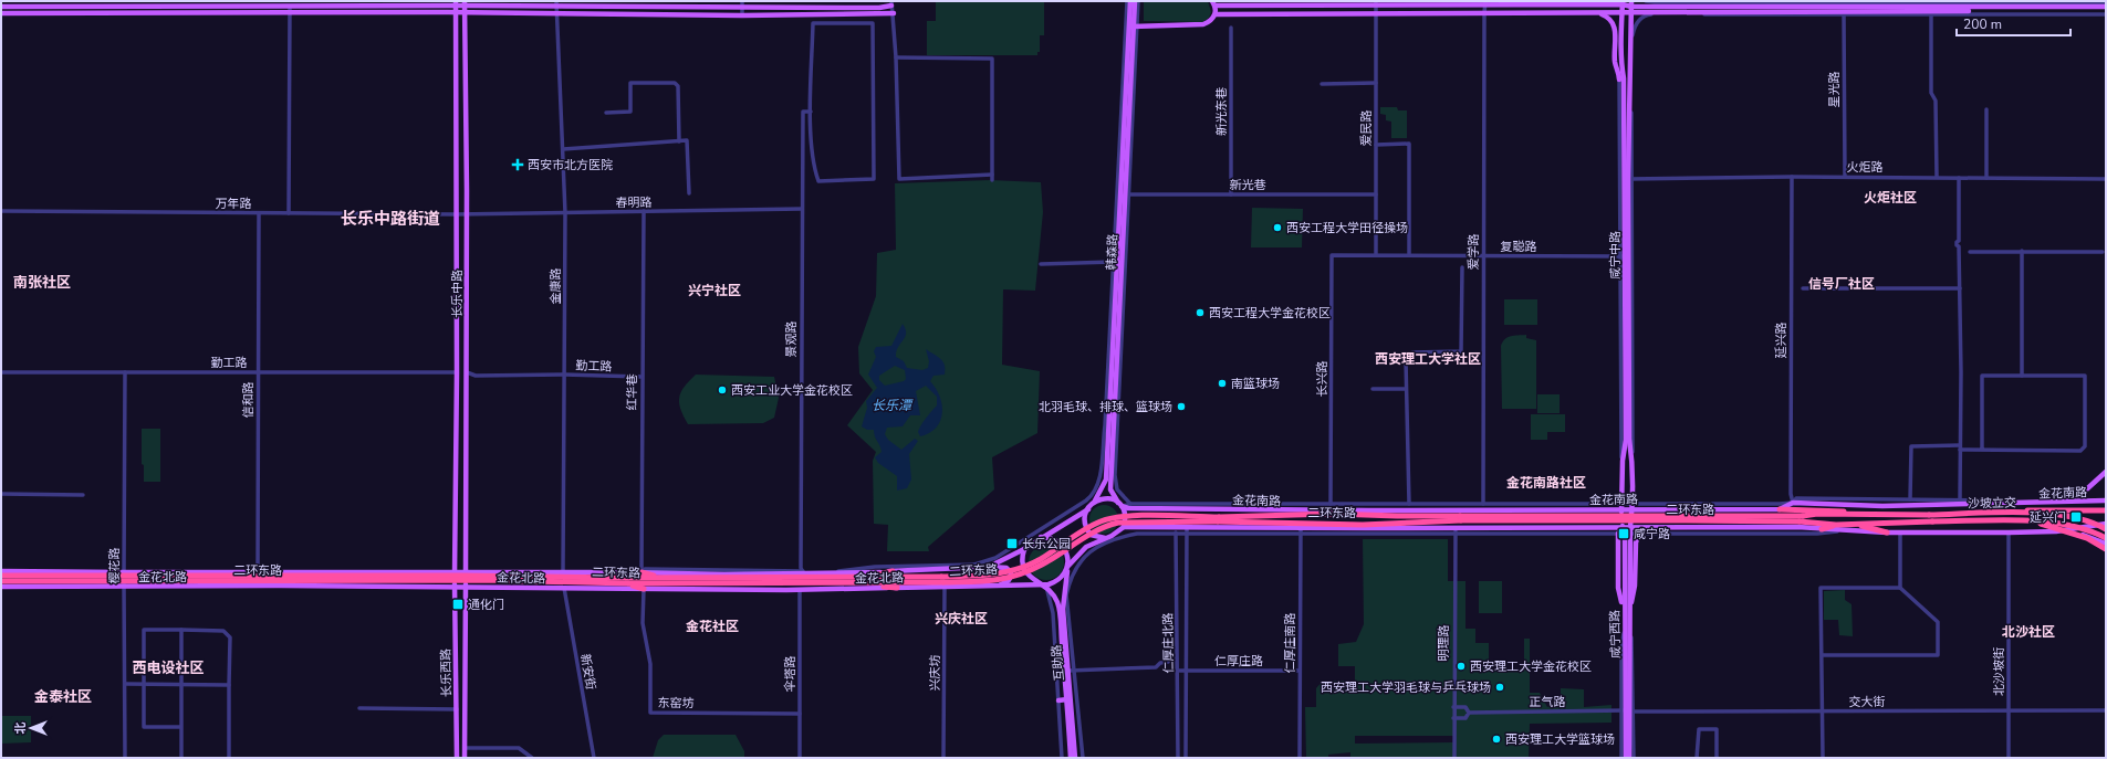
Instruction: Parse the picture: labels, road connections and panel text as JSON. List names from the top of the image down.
{
  "streets": {
    "highway": ["沙坡立交", "二环东路"],
    "main road": [
      "韩森路",
      "咸宁中路",
      "长乐中路",
      "金花南路",
      "金花北路",
      "咸宁西路",
      "互助路",
      "长乐西路"
    ],
    "street": [
      "星光路",
      "新光东巷",
      "爱民路",
      "火炬路",
      "新光巷",
      "春明路",
      "万年路",
      "复聪路",
      "爱学路",
      "金康路",
      "景观路",
      "延兴路",
      "勤工路",
      "长兴路",
      "红华巷",
      "信和路",
      "樱花路",
      "仁厚庄北路",
      "仁厚庄南路",
      "明理路",
      "仁厚庄路",
      "新安街",
      "北沙坡街",
      "兴庆坊",
      "伞塔路",
      "正气路",
      "交大街",
      "东窑坊"
    ]
  },
  "crossings": [
    ["星光路", "火炬路"],
    ["新光东巷", "新光巷"],
    ["爱民路", "新光巷"],
    ["爱民路", "复聪路"],
    ["火炬路", "咸宁中路"],
    ["火炬路", "延兴路"],
    ["新光巷", "韩森路"],
    ["春明路", "万年路"],
    ["春明路", "金康路"],
    ["春明路", "长乐中路"],
    ["春明路", "景观路"],
    ["春明路", "红华巷"],
    ["万年路", "长乐中路"],
    ["万年路", "信和路"],
    ["复聪路", "爱学路"],
    ["复聪路", "咸宁中路"],
    ["复聪路", "长兴路"],
    ["韩森路", "金花南路"],
    ["咸宁中路", "金花南路"],
    ["咸宁中路", "二环东路"],
    ["咸宁中路", "咸宁西路"],
    ["金康路", "勤工路"],
    ["金康路", "金花北路"],
    ["长乐中路", "勤工路"],
    ["长乐中路", "金花北路"],
    ["长乐中路", "长乐西路"],
    ["景观路", "金花北路"],
    ["延兴路", "金花南路"],
    ["勤工路", "红华巷"],
    ["勤工路", "信和路"],
    ["勤工路", "樱花路"],
    ["红华巷", "金花北路"],
    ["信和路", "金花北路"],
    ["金花南路", "二环东路"],
    ["金花南路", "咸宁西路"],
    ["沙坡立交", "二环东路"],
    ["二环东路", "金花北路"],
    ["二环东路", "咸宁西路"],
    ["二环东路", "兴庆坊"],
    ["樱花路", "金花北路"],
    ["金花北路", "互助路"],
    ["金花北路", "新安街"],
    ["金花北路", "长乐西路"],
    ["金花北路", "兴庆坊"],
    ["金花北路", "伞塔路"],
    ["金花北路", "东窑坊"],
    ["咸宁西路", "正气路"],
    ["咸宁西路", "交大街"],
    ["仁厚庄北路", "仁厚庄路"],
    ["仁厚庄南路", "仁厚庄路"],
    ["北沙坡街", "交大街"],
    ["伞塔路", "东窑坊"],
    ["正气路", "交大街"]
  ],
  "districts": [
    "火炬社区",
    "长乐中路街道",
    "南张社区",
    "信号厂社区",
    "兴宁社区",
    "西安理工大学社区",
    "金花南路社区",
    "兴庆社区",
    "金花社区",
    "北沙社区",
    "西电设社区",
    "金泰社区"
  ],
  "water": ["长乐潭"],
  "places": {
    "health": ["西安市北方医院"],
    "other": [
      "西安工程大学田径操场",
      "西安工程大学金花校区",
      "南篮球场",
      "西安工业大学金花校区",
      "北羽毛球、排球、篮球场",
      "西安理工大学金花校区",
      "西安理工大学羽毛球与乒乓球场",
      "西安理工大学篮球场"
    ],
    "transit": [
      "延兴门",
      "咸宁路",
      "长乐公园",
      "通化门"
    ]
  },
  "scale_bar": "200 m",
  "north": "left"
}
